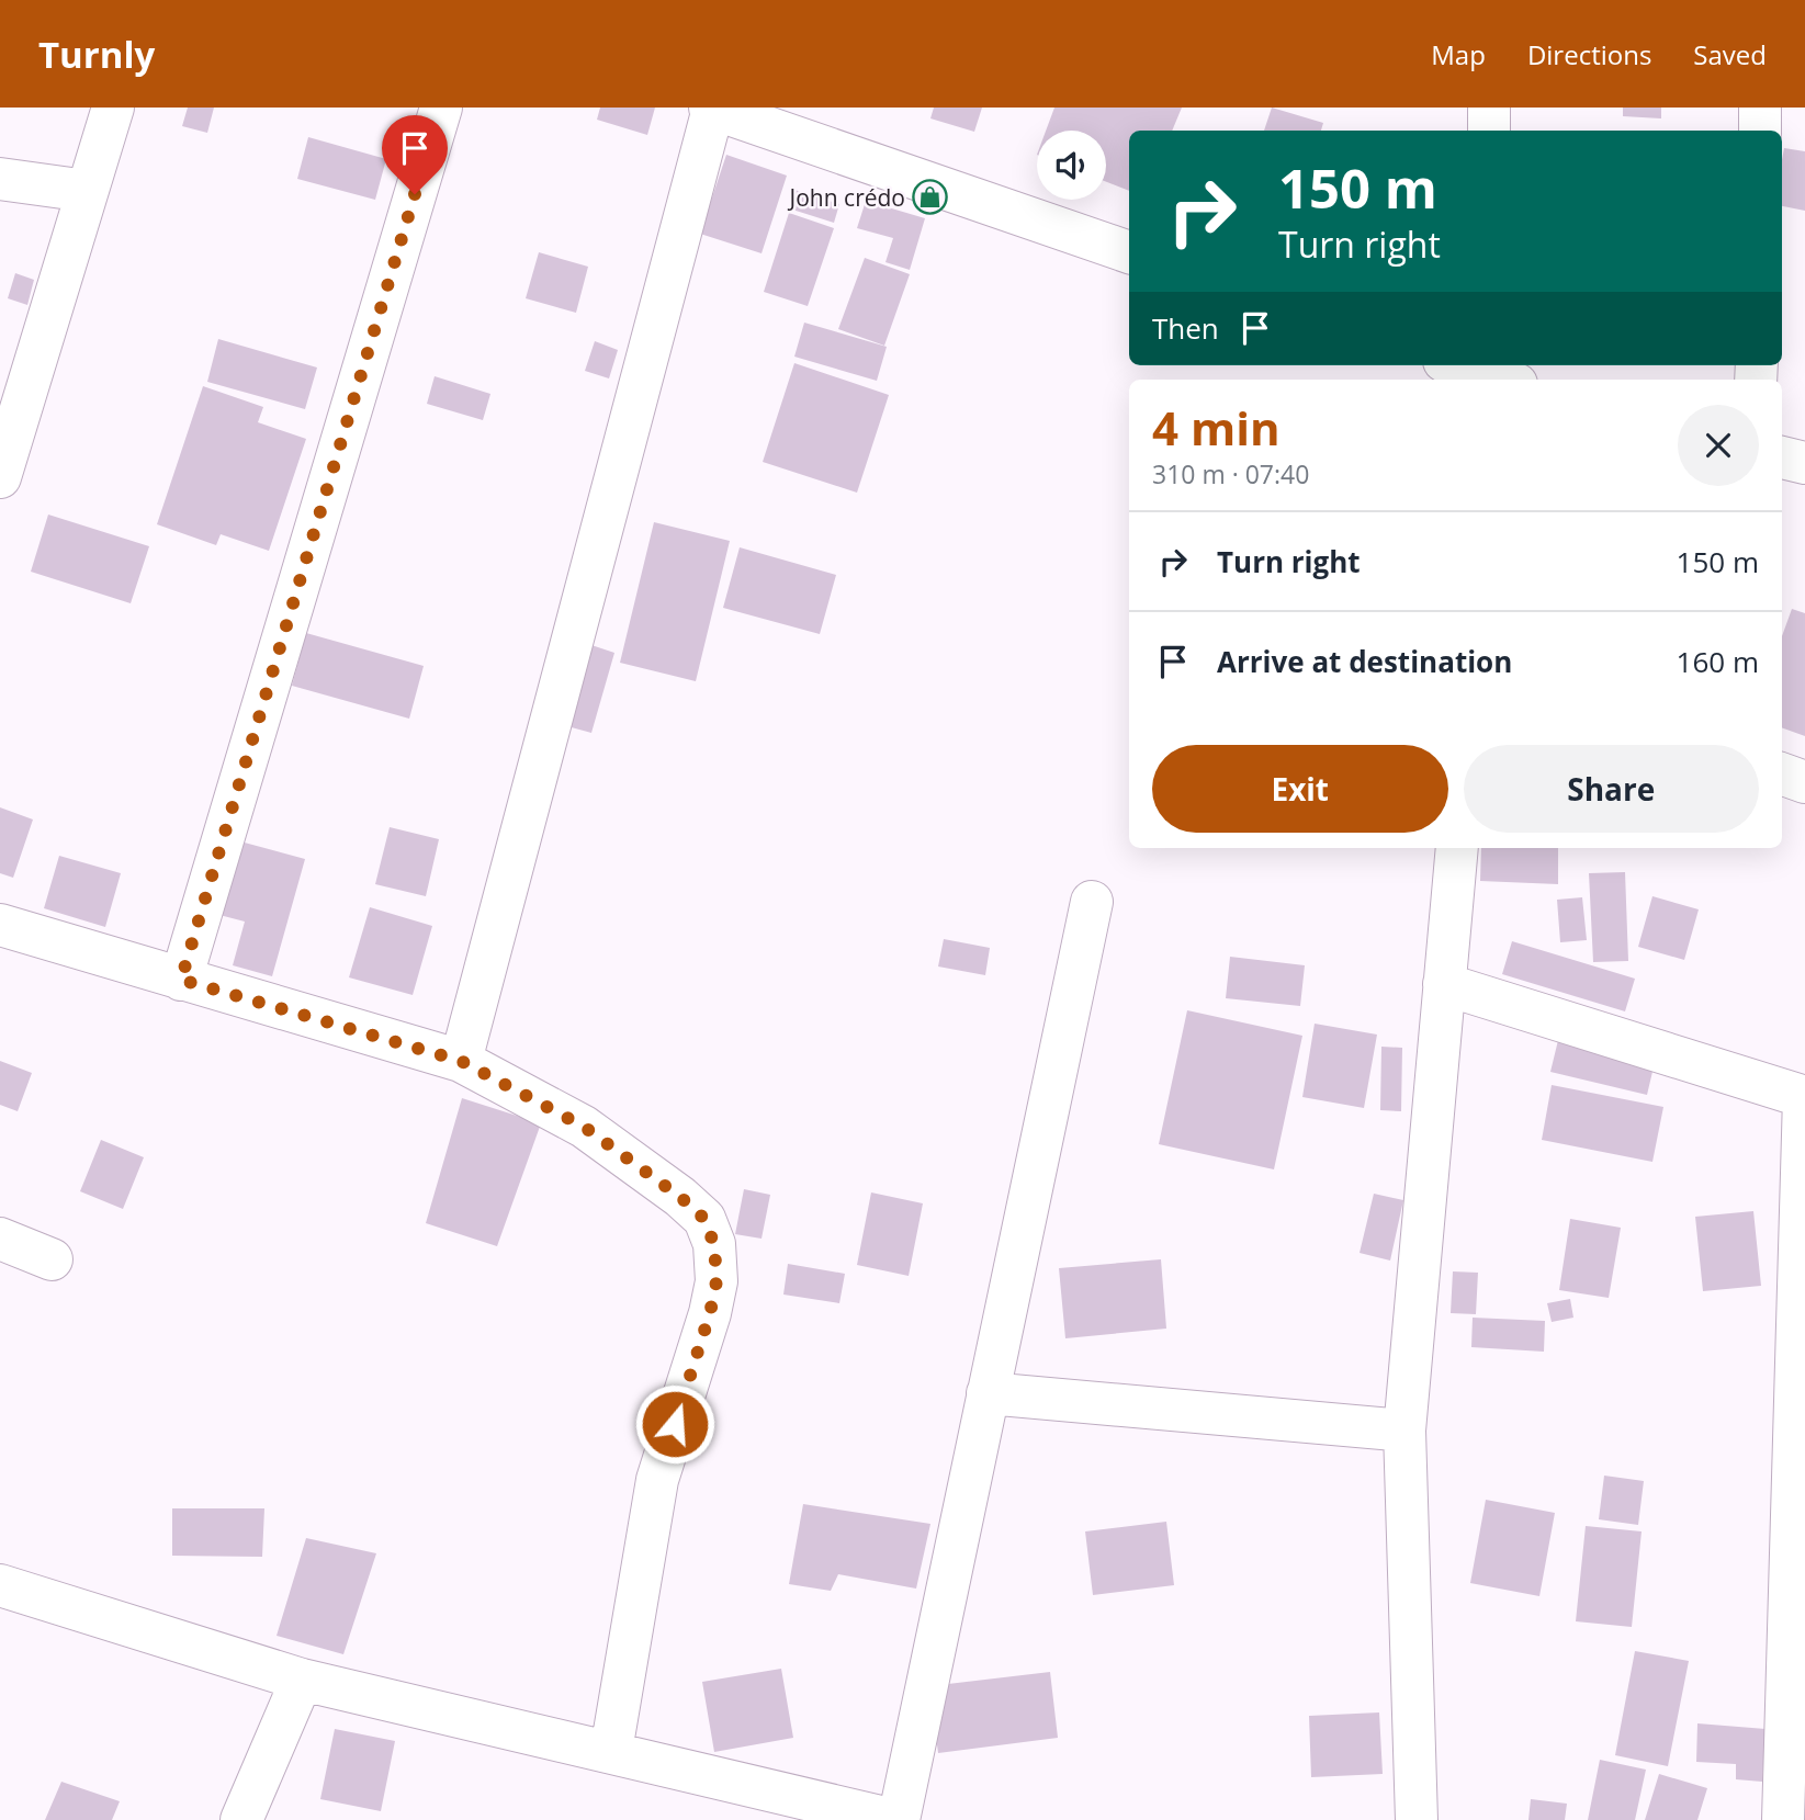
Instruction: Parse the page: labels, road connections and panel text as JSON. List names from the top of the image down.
{
  "places": {
    "shop": ["John crédo"]
  },
  "page": {
    "header": "Turnly",
    "nav": ["Map", "Directions", "Saved"],
    "turn": ["150 m", "Turn right"],
    "then": "Then",
    "heading": ["4 min", "310 m · 07:40"],
    "list": [
      {
        "name": "Turn right",
        "value": "150 m"
      },
      {
        "name": "Arrive at destination",
        "value": "160 m"
      }
    ],
    "buttons": ["Exit", "Share"]
  }
}
